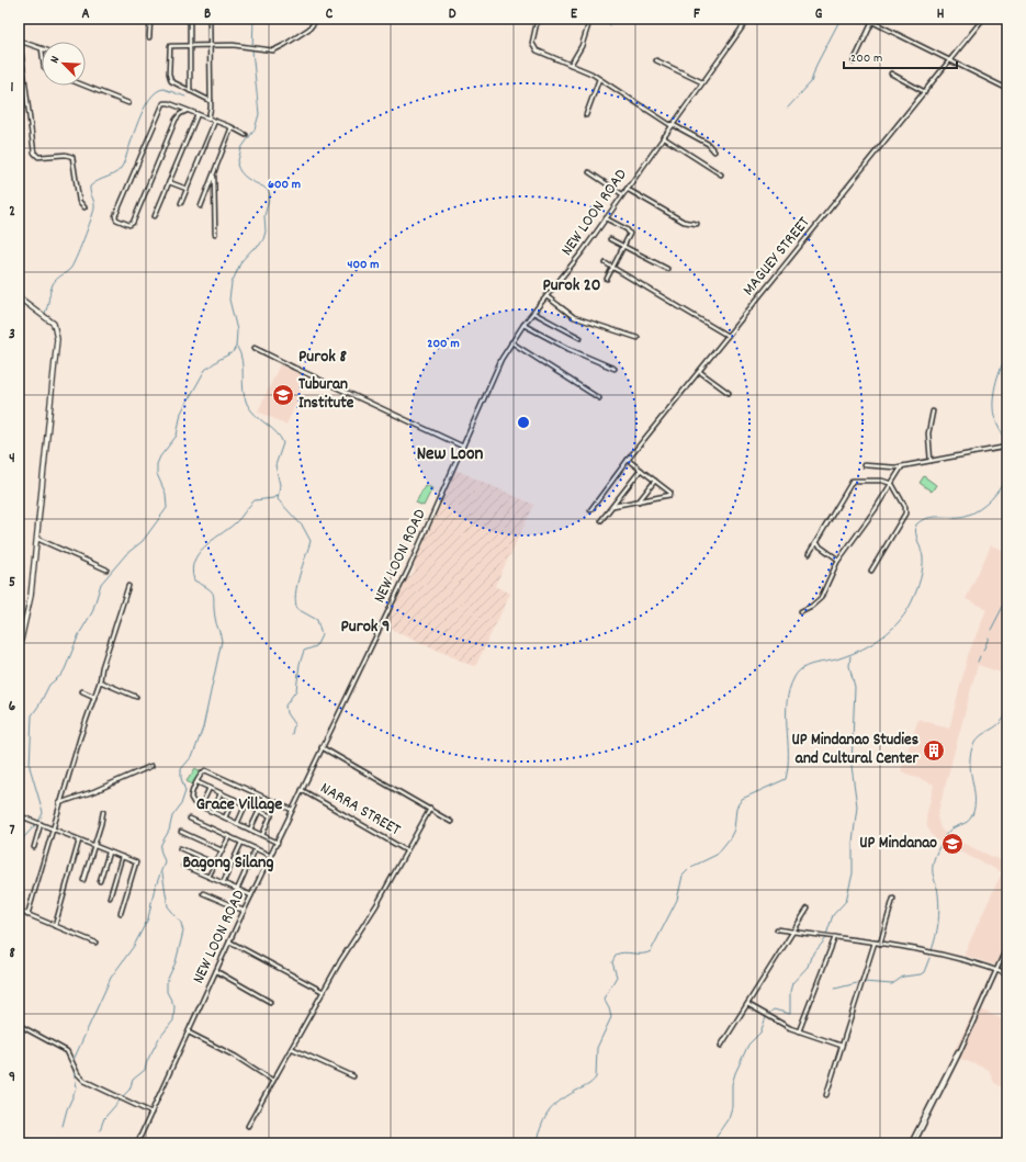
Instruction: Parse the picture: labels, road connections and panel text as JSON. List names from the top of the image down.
{
  "streets": {
    "street": ["NEW LOON ROAD", "MAGUEY STREET", "NARRA STREET"]
  },
  "crossings": [
    ["NEW LOON ROAD", "NARRA STREET"]
  ],
  "districts": [
    "Purok 20",
    "Purok 8",
    "New Loon",
    "Purok 9",
    "Grace Village",
    "Bagong Silang"
  ],
  "places": {
    "school or university": ["Tuburan Institute", "UP Mindanao"],
    "building": ["UP Mindanao Studies and Cultural Center"]
  },
  "scale_bar": "200 m",
  "north": "top left",
  "grid": {
    "columns": [
      "A",
      "B",
      "C",
      "D",
      "E",
      "F",
      "G",
      "H"
    ],
    "rows": [
      "1",
      "2",
      "3",
      "4",
      "5",
      "6",
      "7",
      "8",
      "9"
    ]
  },
  "rings": ["600 m", "400 m", "200 m"]
}
